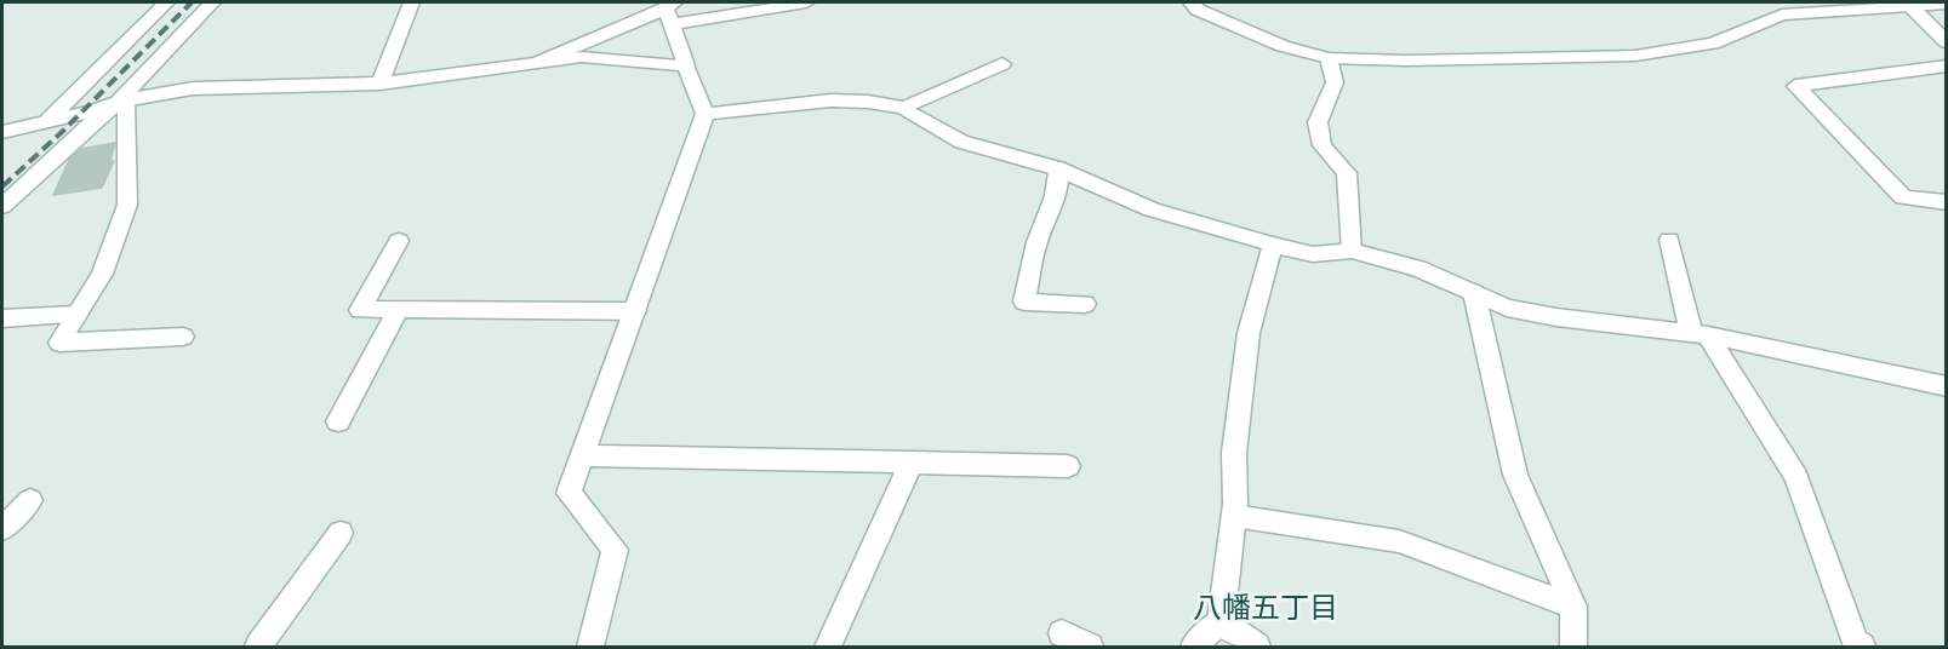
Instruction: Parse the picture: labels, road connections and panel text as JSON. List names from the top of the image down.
{
  "districts": ["八幡五丁目"]
}
